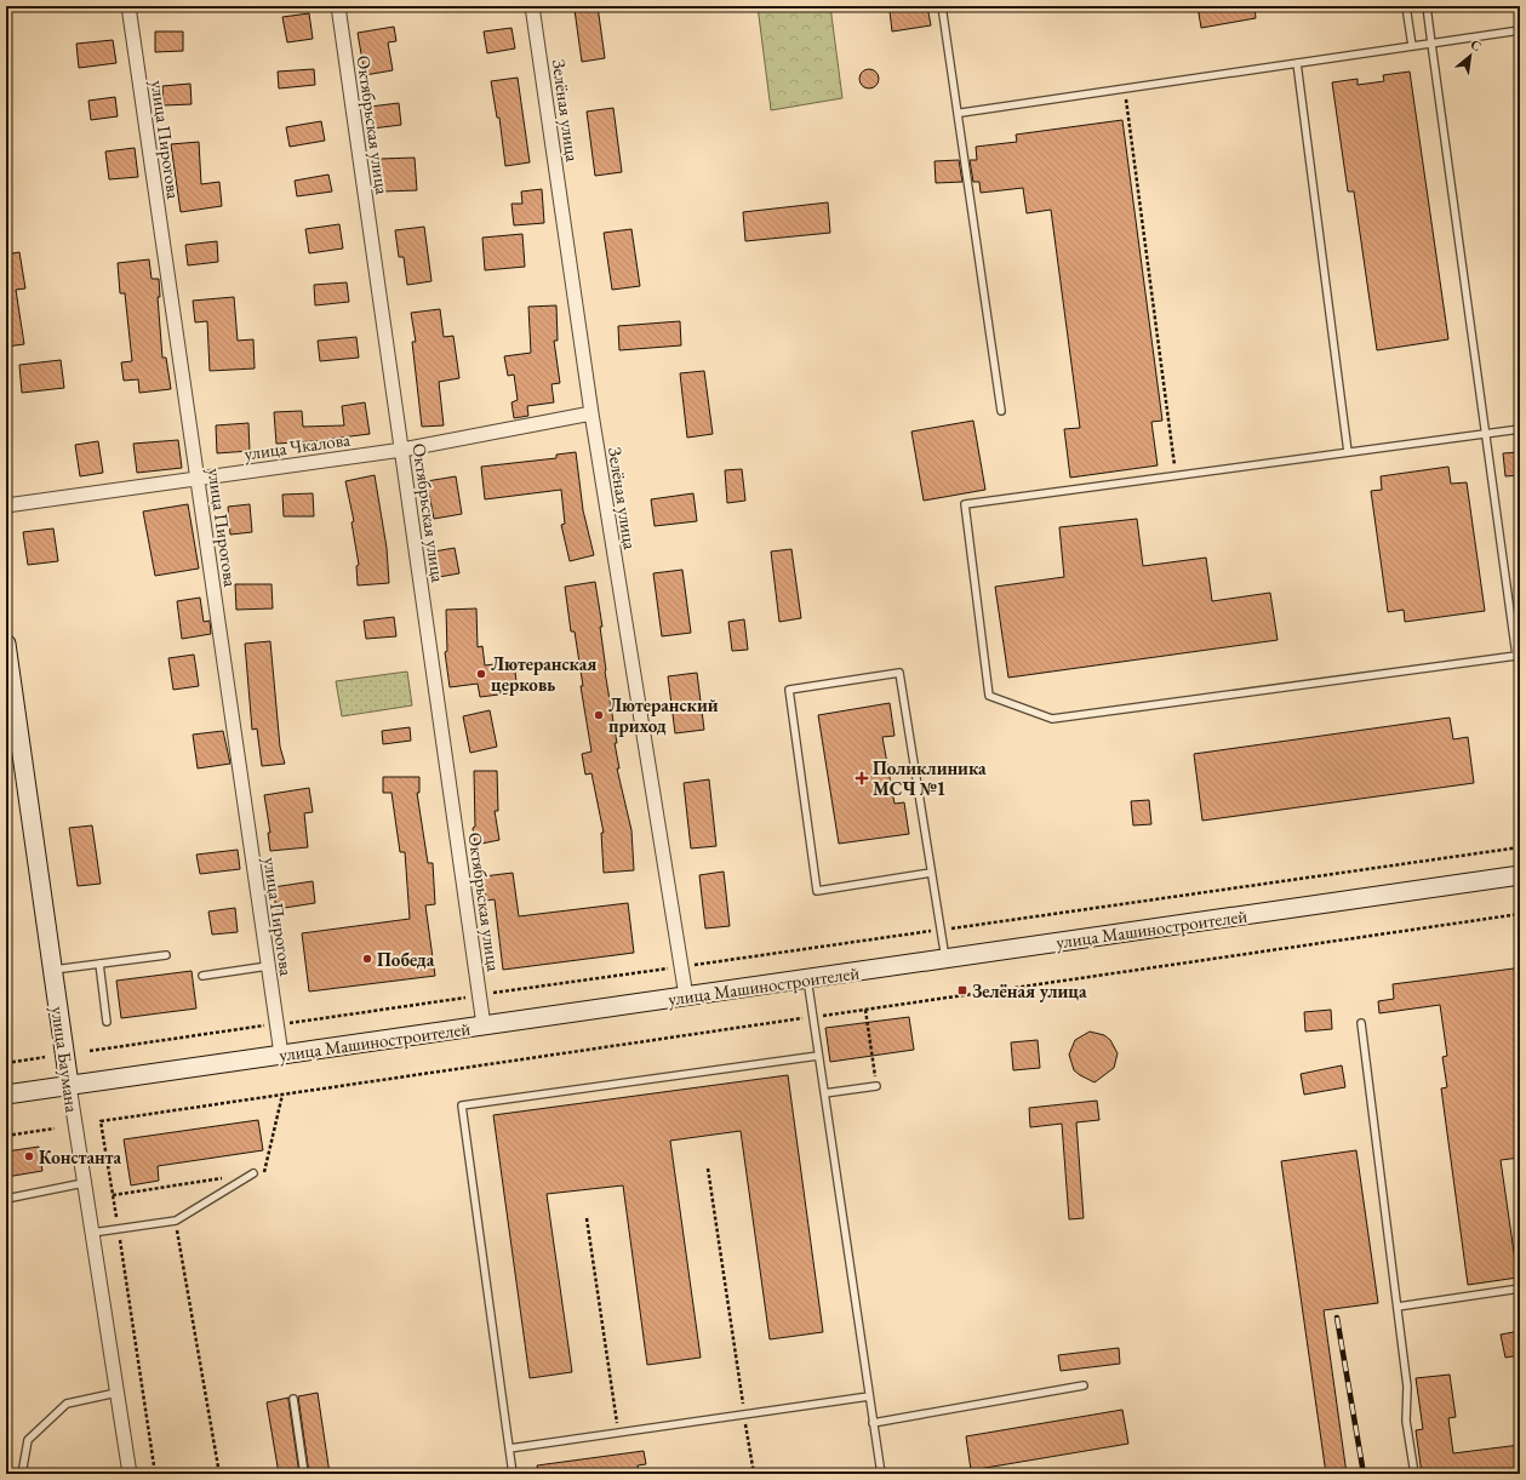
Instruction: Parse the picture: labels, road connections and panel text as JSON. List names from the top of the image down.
{
  "streets": {
    "main road": ["улица Машиностроителей", "улица Баумана"],
    "street": [
      "Зелёная улица",
      "Октябрьская улица",
      "улица Пирогова",
      "улица Чкалова"
    ]
  },
  "crossings": [
    ["Зелёная улица", "улица Чкалова"],
    ["Зелёная улица", "улица Машиностроителей"],
    ["Октябрьская улица", "улица Чкалова"],
    ["Октябрьская улица", "улица Машиностроителей"],
    ["улица Пирогова", "улица Чкалова"],
    ["улица Пирогова", "улица Машиностроителей"],
    ["улица Машиностроителей", "улица Баумана"]
  ],
  "places": {
    "other": [
      "Лютеранская церковь",
      "Лютеранский приход",
      "Победа",
      "Константа"
    ],
    "health": ["Поликлиника МСЧ №1"],
    "transit": ["Зелёная улица"]
  },
  "north": "top right"
}
